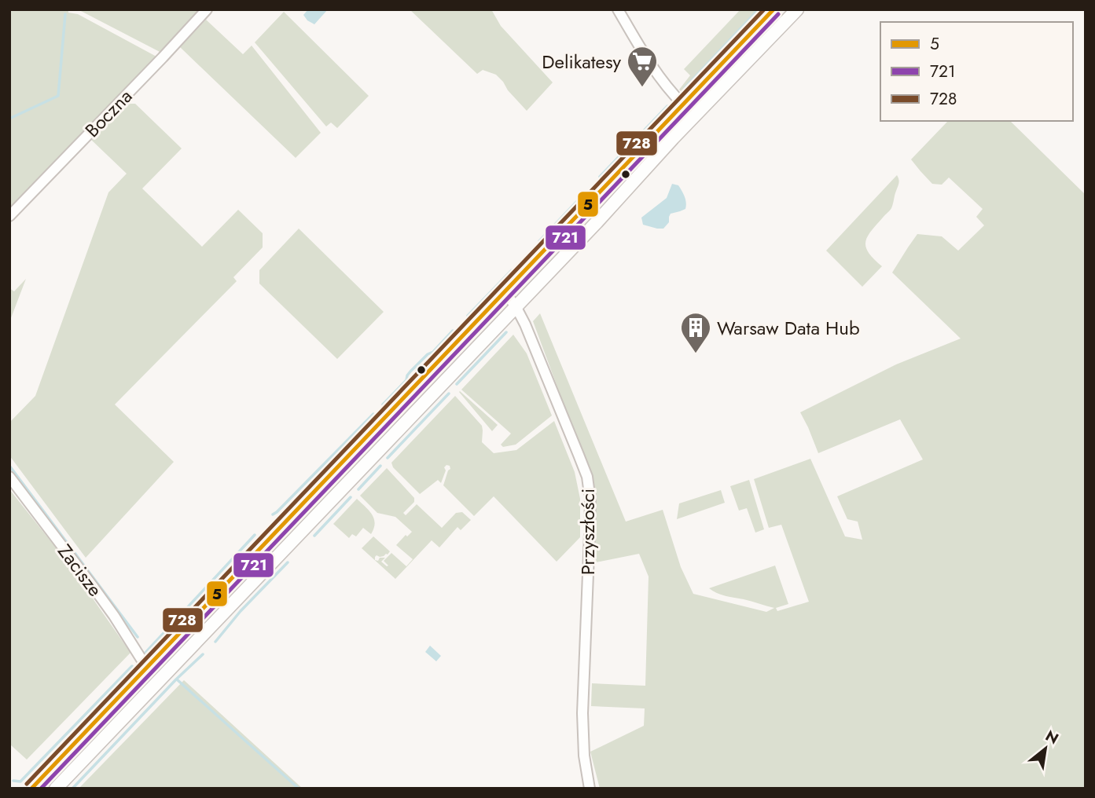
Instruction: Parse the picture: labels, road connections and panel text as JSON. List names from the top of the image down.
{
  "streets": {
    "street": ["Boczna", "Przyszłości", "Zacisze"]
  },
  "places": {
    "supermarket": ["Delikatesy"],
    "building": ["Warsaw Data Hub"]
  },
  "lines": ["transit line 5", "transit line 728", "transit line 721"],
  "legend": ["5", "721", "728"],
  "north": "top right"
}
